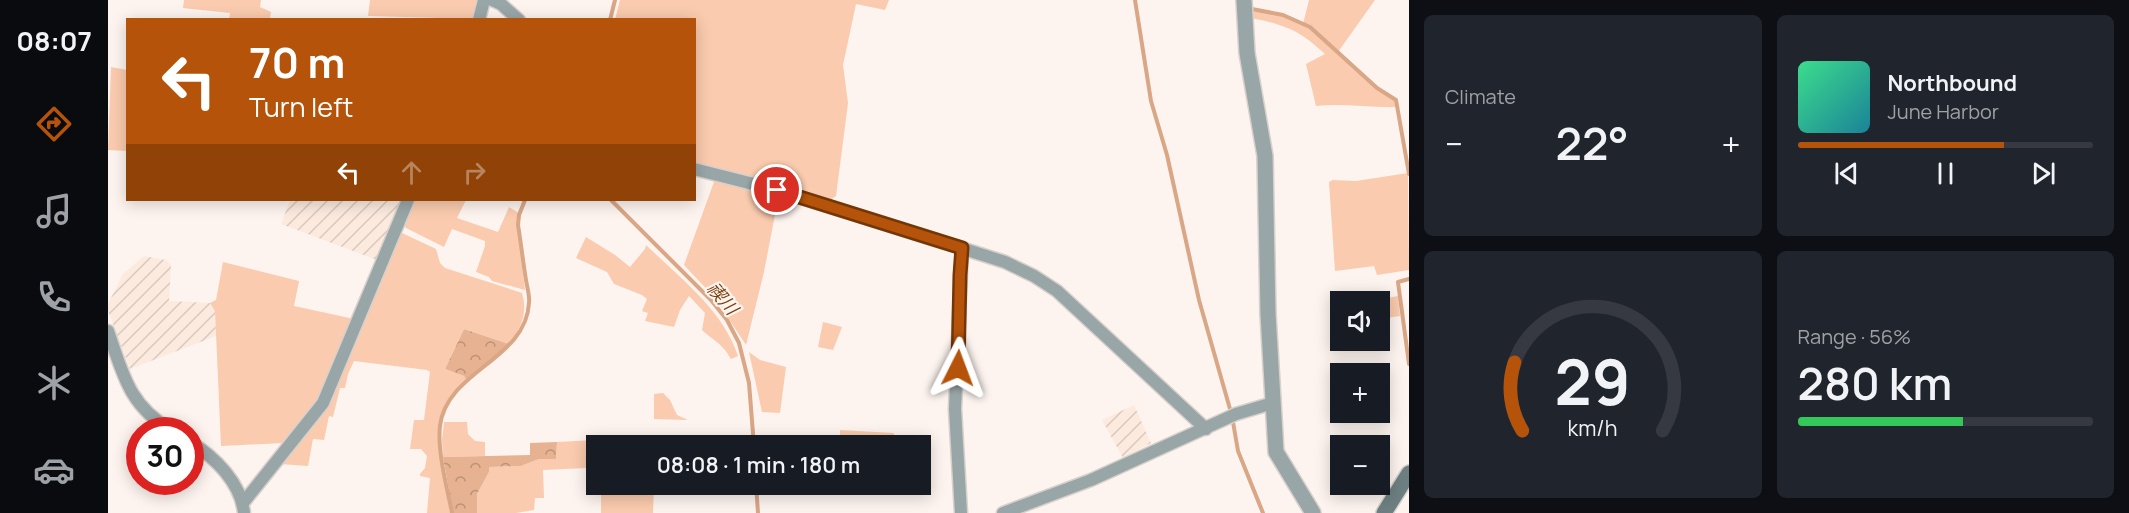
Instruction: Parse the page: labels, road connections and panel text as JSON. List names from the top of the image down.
{
  "water": ["禊川"],
  "page": {
    "tabs": "08:07",
    "tile": [
      "Climate",
      ["Range · 56%", "280 km"]
    ],
    "turn": ["70 m", "Turn left"],
    "song": ["Northbound", "June Harbor"],
    "heat": ["−", "22°", "+"],
    "map_buttons": ["+", "−"],
    "limit": "30",
    "trip": "08:08 · 1 min · 180 m",
    "gauge": ["29", "km/h"]
  }
}
